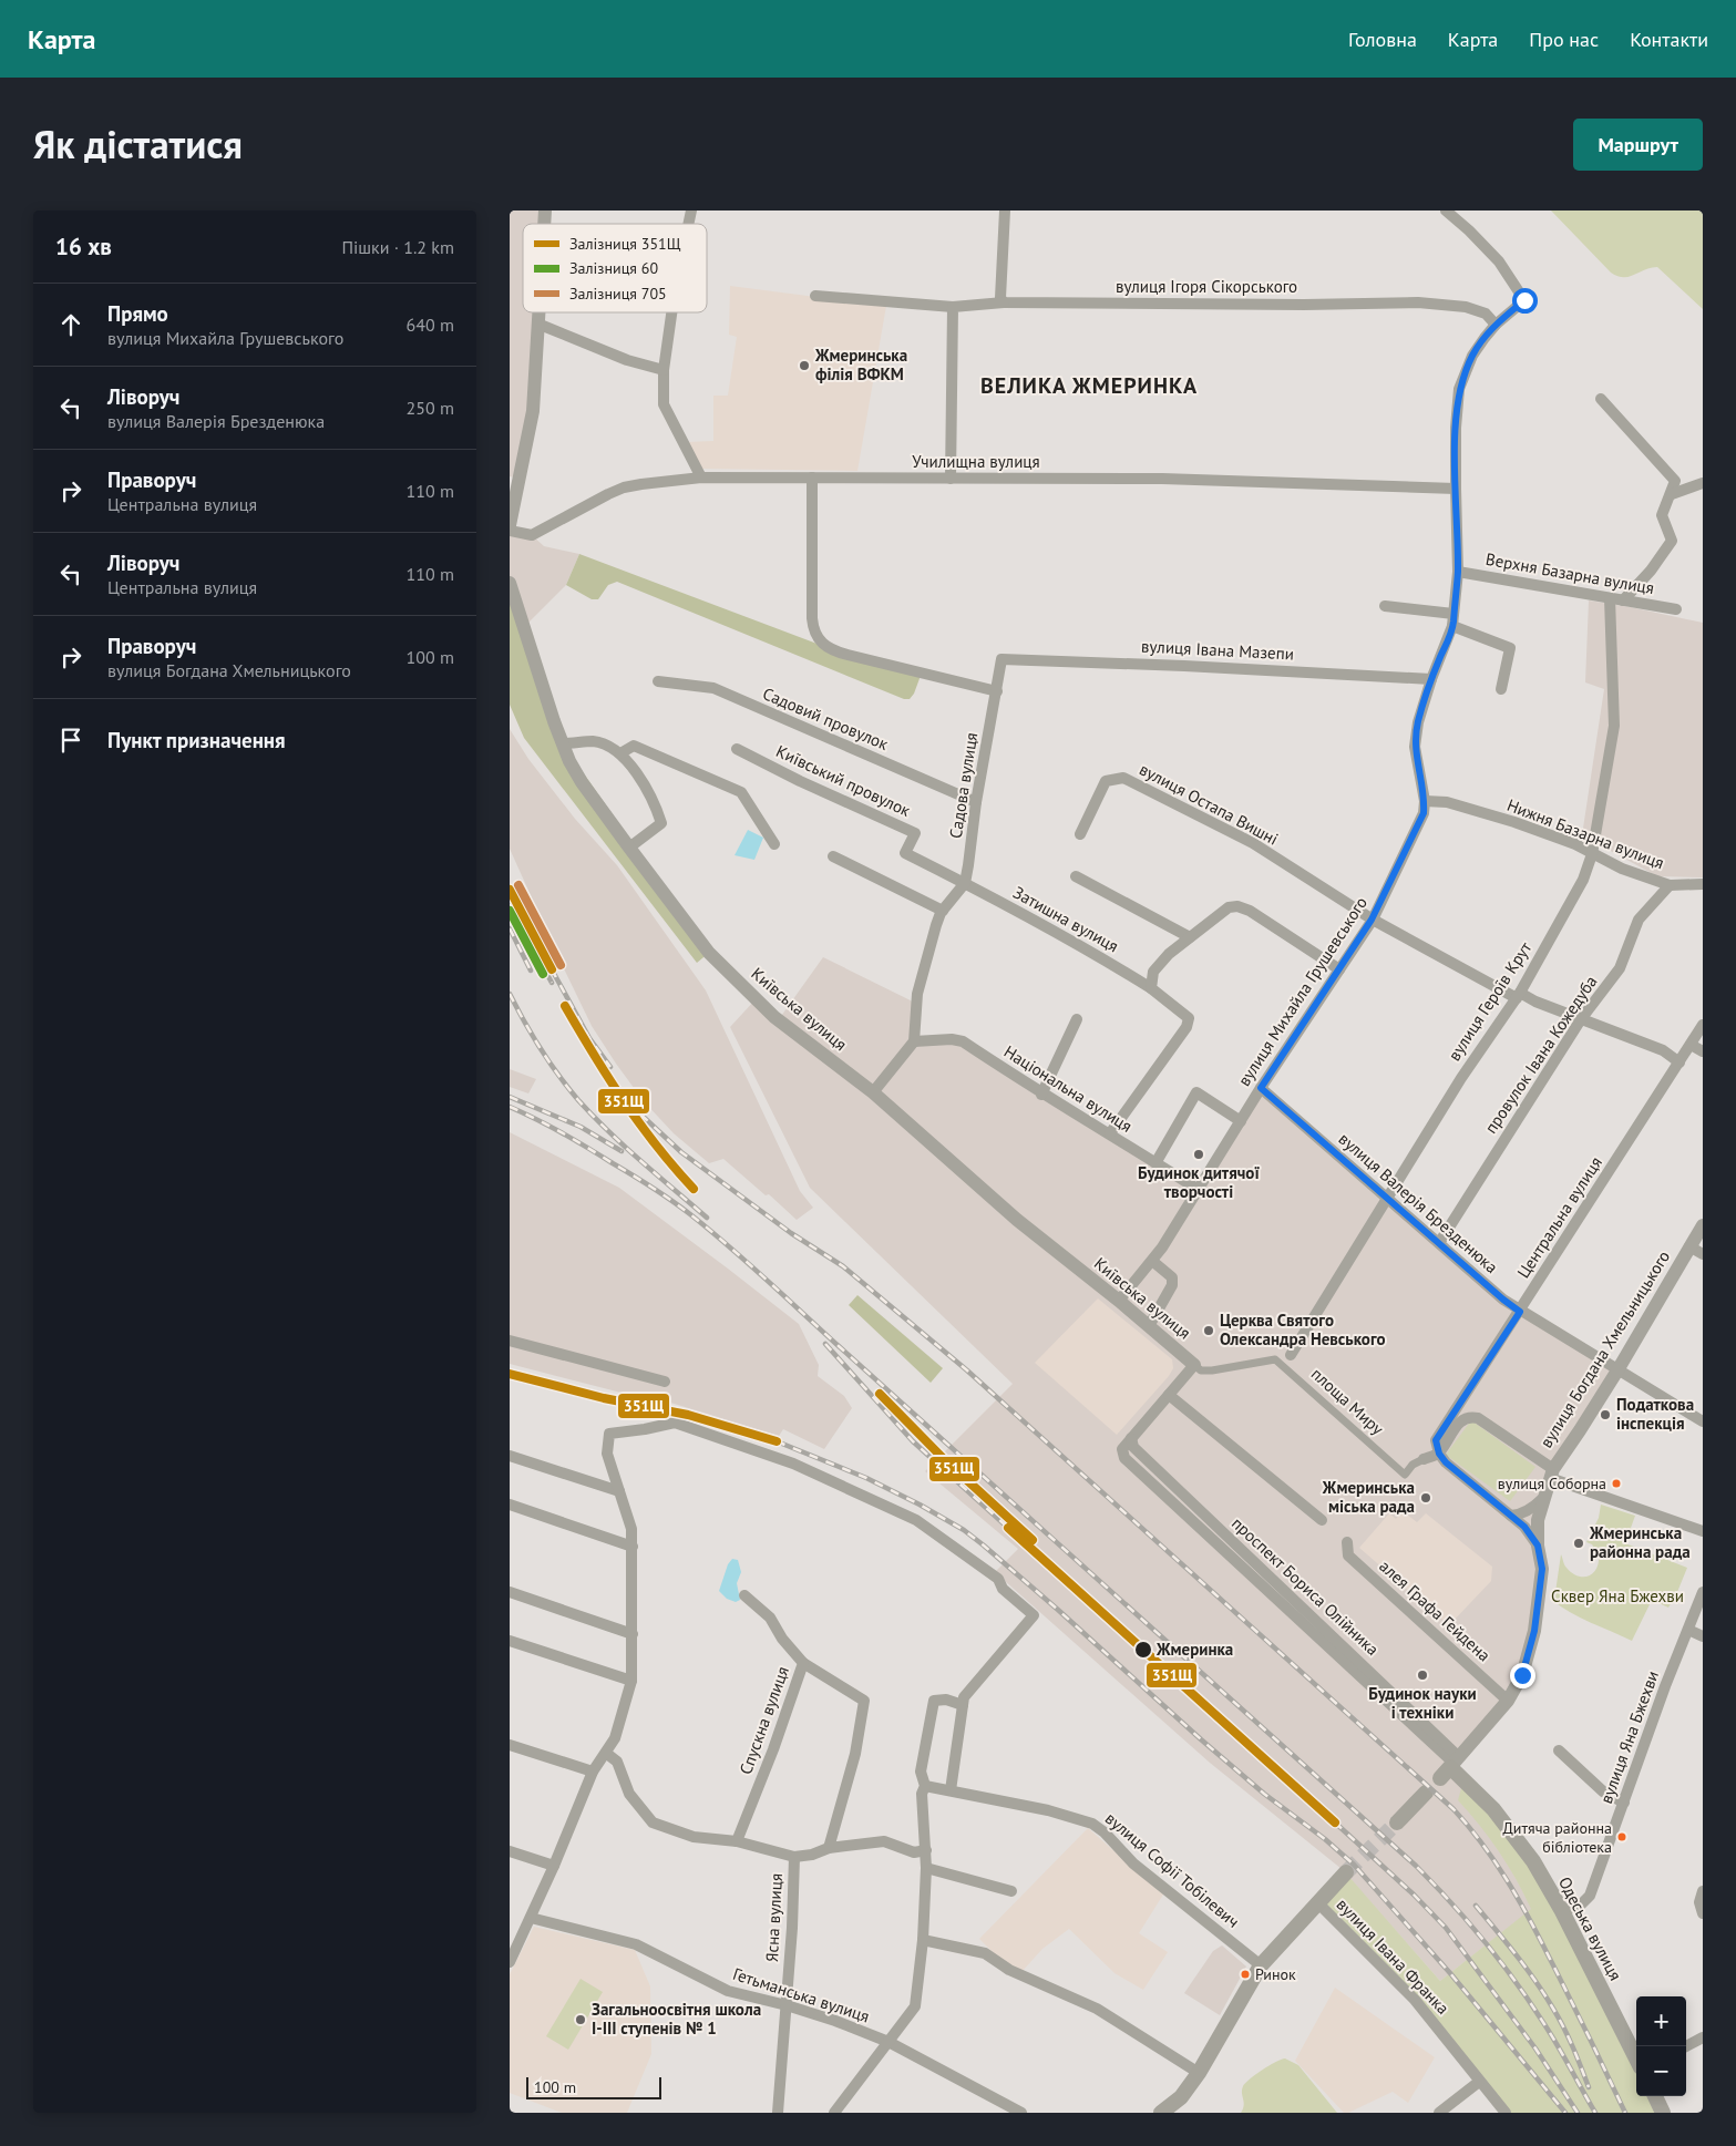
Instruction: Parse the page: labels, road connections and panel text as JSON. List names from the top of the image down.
{
  "streets": {
    "main road": ["Одеська вулиця"],
    "street": [
      "вулиця Ігоря Сікорського",
      "Училищна вулиця",
      "Верхня Базарна вулиця",
      "вулиця Івана Мазепи",
      "Садовий провулок",
      "Київський провулок",
      "Садова вулиця",
      "вулиця Остапа Вишні",
      "Нижня Базарна вулиця",
      "Затишна вулиця",
      "вулиця Михайла Грушевського",
      "вулиця Героїв Крут",
      "Київська вулиця",
      "провулок Івана Кожедуба",
      "Національна вулиця",
      "вулиця Валерія Брезденюка",
      "Центральна вулиця",
      "вулиця Богдана Хмельницького",
      "площа Миру",
      "проспект Бориса Олійника",
      "алея Графа Гейдена",
      "Спускна вулиця",
      "вулиця Яна Бжехви",
      "вулиця Софії Тобілевич",
      "Ясна вулиця",
      "вулиця Івана Франка",
      "Гетьманська вулиця"
    ]
  },
  "crossings": [
    ["вулиця Ігоря Сікорського", "вулиця Михайла Грушевського"],
    ["Училищна вулиця", "вулиця Михайла Грушевського"],
    ["Верхня Базарна вулиця", "вулиця Михайла Грушевського"],
    ["Верхня Базарна вулиця", "вулиця Героїв Крут"],
    ["вулиця Івана Мазепи", "Садова вулиця"],
    ["вулиця Івана Мазепи", "вулиця Михайла Грушевського"],
    ["Садовий провулок", "Садова вулиця"],
    ["Київський провулок", "Садова вулиця"],
    ["Київський провулок", "Затишна вулиця"],
    ["Садова вулиця", "Затишна вулиця"],
    ["Садова вулиця", "Національна вулиця"],
    ["вулиця Остапа Вишні", "вулиця Михайла Грушевського"],
    ["Нижня Базарна вулиця", "вулиця Михайла Грушевського"],
    ["Нижня Базарна вулиця", "вулиця Героїв Крут"],
    ["Нижня Базарна вулиця", "провулок Івана Кожедуба"],
    ["Затишна вулиця", "Національна вулиця"],
    ["вулиця Михайла Грушевського", "Київська вулиця"],
    ["вулиця Михайла Грушевського", "Національна вулиця"],
    ["вулиця Михайла Грушевського", "вулиця Валерія Брезденюка"],
    ["вулиця Героїв Крут", "вулиця Валерія Брезденюка"],
    ["Київська вулиця", "площа Миру"],
    ["провулок Івана Кожедуба", "вулиця Валерія Брезденюка"],
    ["вулиця Валерія Брезденюка", "Центральна вулиця"],
    ["вулиця Валерія Брезденюка", "вулиця Богдана Хмельницького"],
    ["Центральна вулиця", "площа Миру"],
    ["вулиця Богдана Хмельницького", "проспект Бориса Олійника"],
    ["вулиця Богдана Хмельницького", "алея Графа Гейдена"],
    ["вулиця Богдана Хмельницького", "Одеська вулиця"],
    ["проспект Бориса Олійника", "Одеська вулиця"],
    ["вулиця Яна Бжехви", "Одеська вулиця"],
    ["Ясна вулиця", "Гетьманська вулиця"]
  ],
  "districts": ["ВЕЛИКА ЖМЕРИНКА"],
  "parks": ["Сквер Яна Бжехви"],
  "places": [
    "Жмеринська філія ВФКМ",
    "Будинок дитячої творчості",
    "Церква Святого Олександра Невського",
    "Податкова інспекція",
    "вулиця Соборна",
    "Жмеринська міська рада",
    "Жмеринська районна рада",
    "Жмеринка",
    "Будинок науки і техніки",
    "Дитяча районна бібліотека",
    "Ринок",
    "Загальноосвітня школа І-ІІІ ступенів № 1"
  ],
  "lines": ["rail line 705", "rail line 351Щ", "rail line 60"],
  "legend": ["Залізниця 351Щ", "Залізниця 60", "Залізниця 705"],
  "scale_bar": "100 m",
  "page": {
    "header": "Карта",
    "nav": [
      "Головна",
      "Карта",
      "Про нас",
      "Контакти"
    ],
    "title": "Як дістатися",
    "buttons": "Маршрут",
    "heading": ["16 хв", "Пішки · 1.2 km"],
    "list": [
      ["Прямо", "вулиця Михайла Грушевського", "640 m"],
      ["Ліворуч", "вулиця Валерія Брезденюка", "250 m"],
      ["Праворуч", "Центральна вулиця", "110 m"],
      ["Ліворуч", "Центральна вулиця", "110 m"],
      ["Праворуч", "вулиця Богдана Хмельницького", "100 m"],
      "Пункт призначення"
    ],
    "map_buttons": ["+", "−"],
    "scale": "100 m"
  }
}
